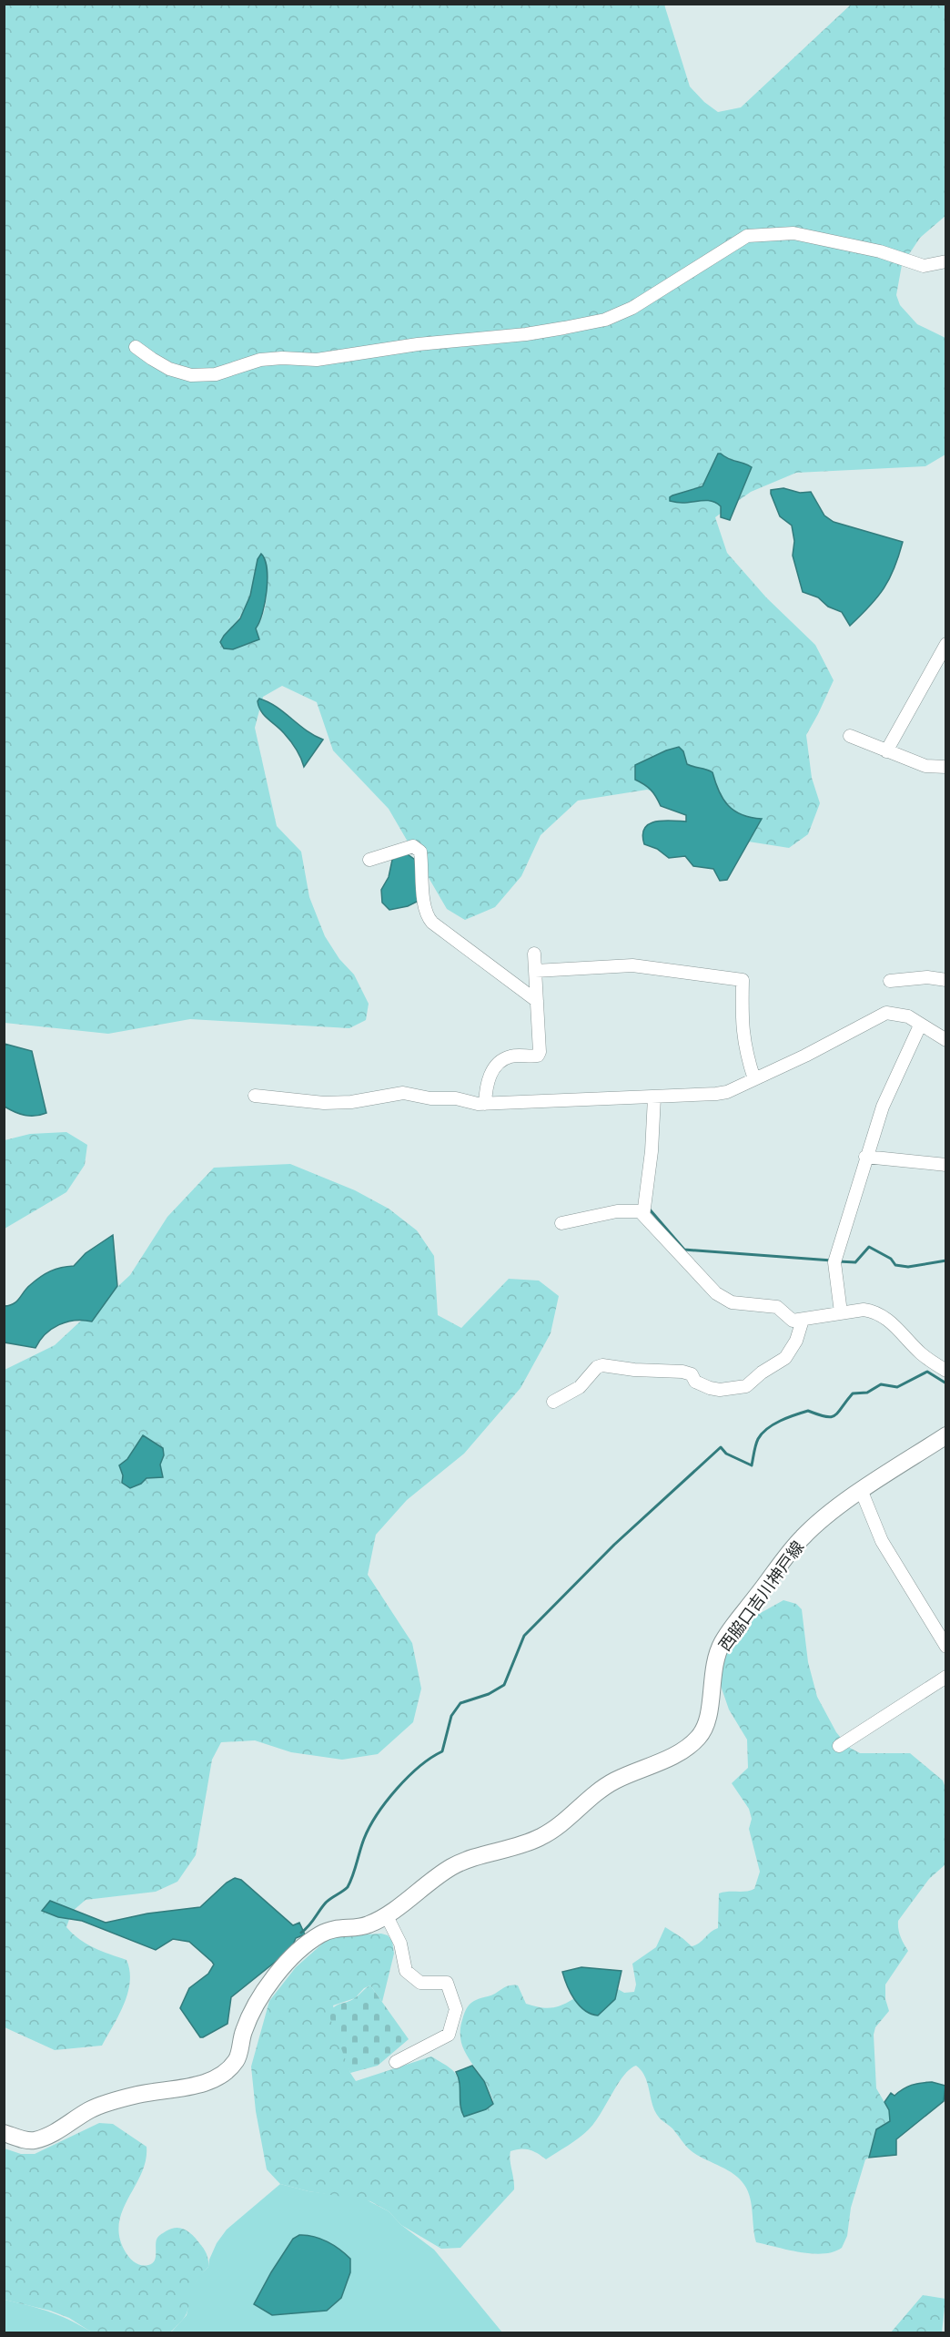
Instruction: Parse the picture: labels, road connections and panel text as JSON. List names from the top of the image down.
{
  "streets": {
    "main road": ["西脇口吉川神戸線"]
  }
}
